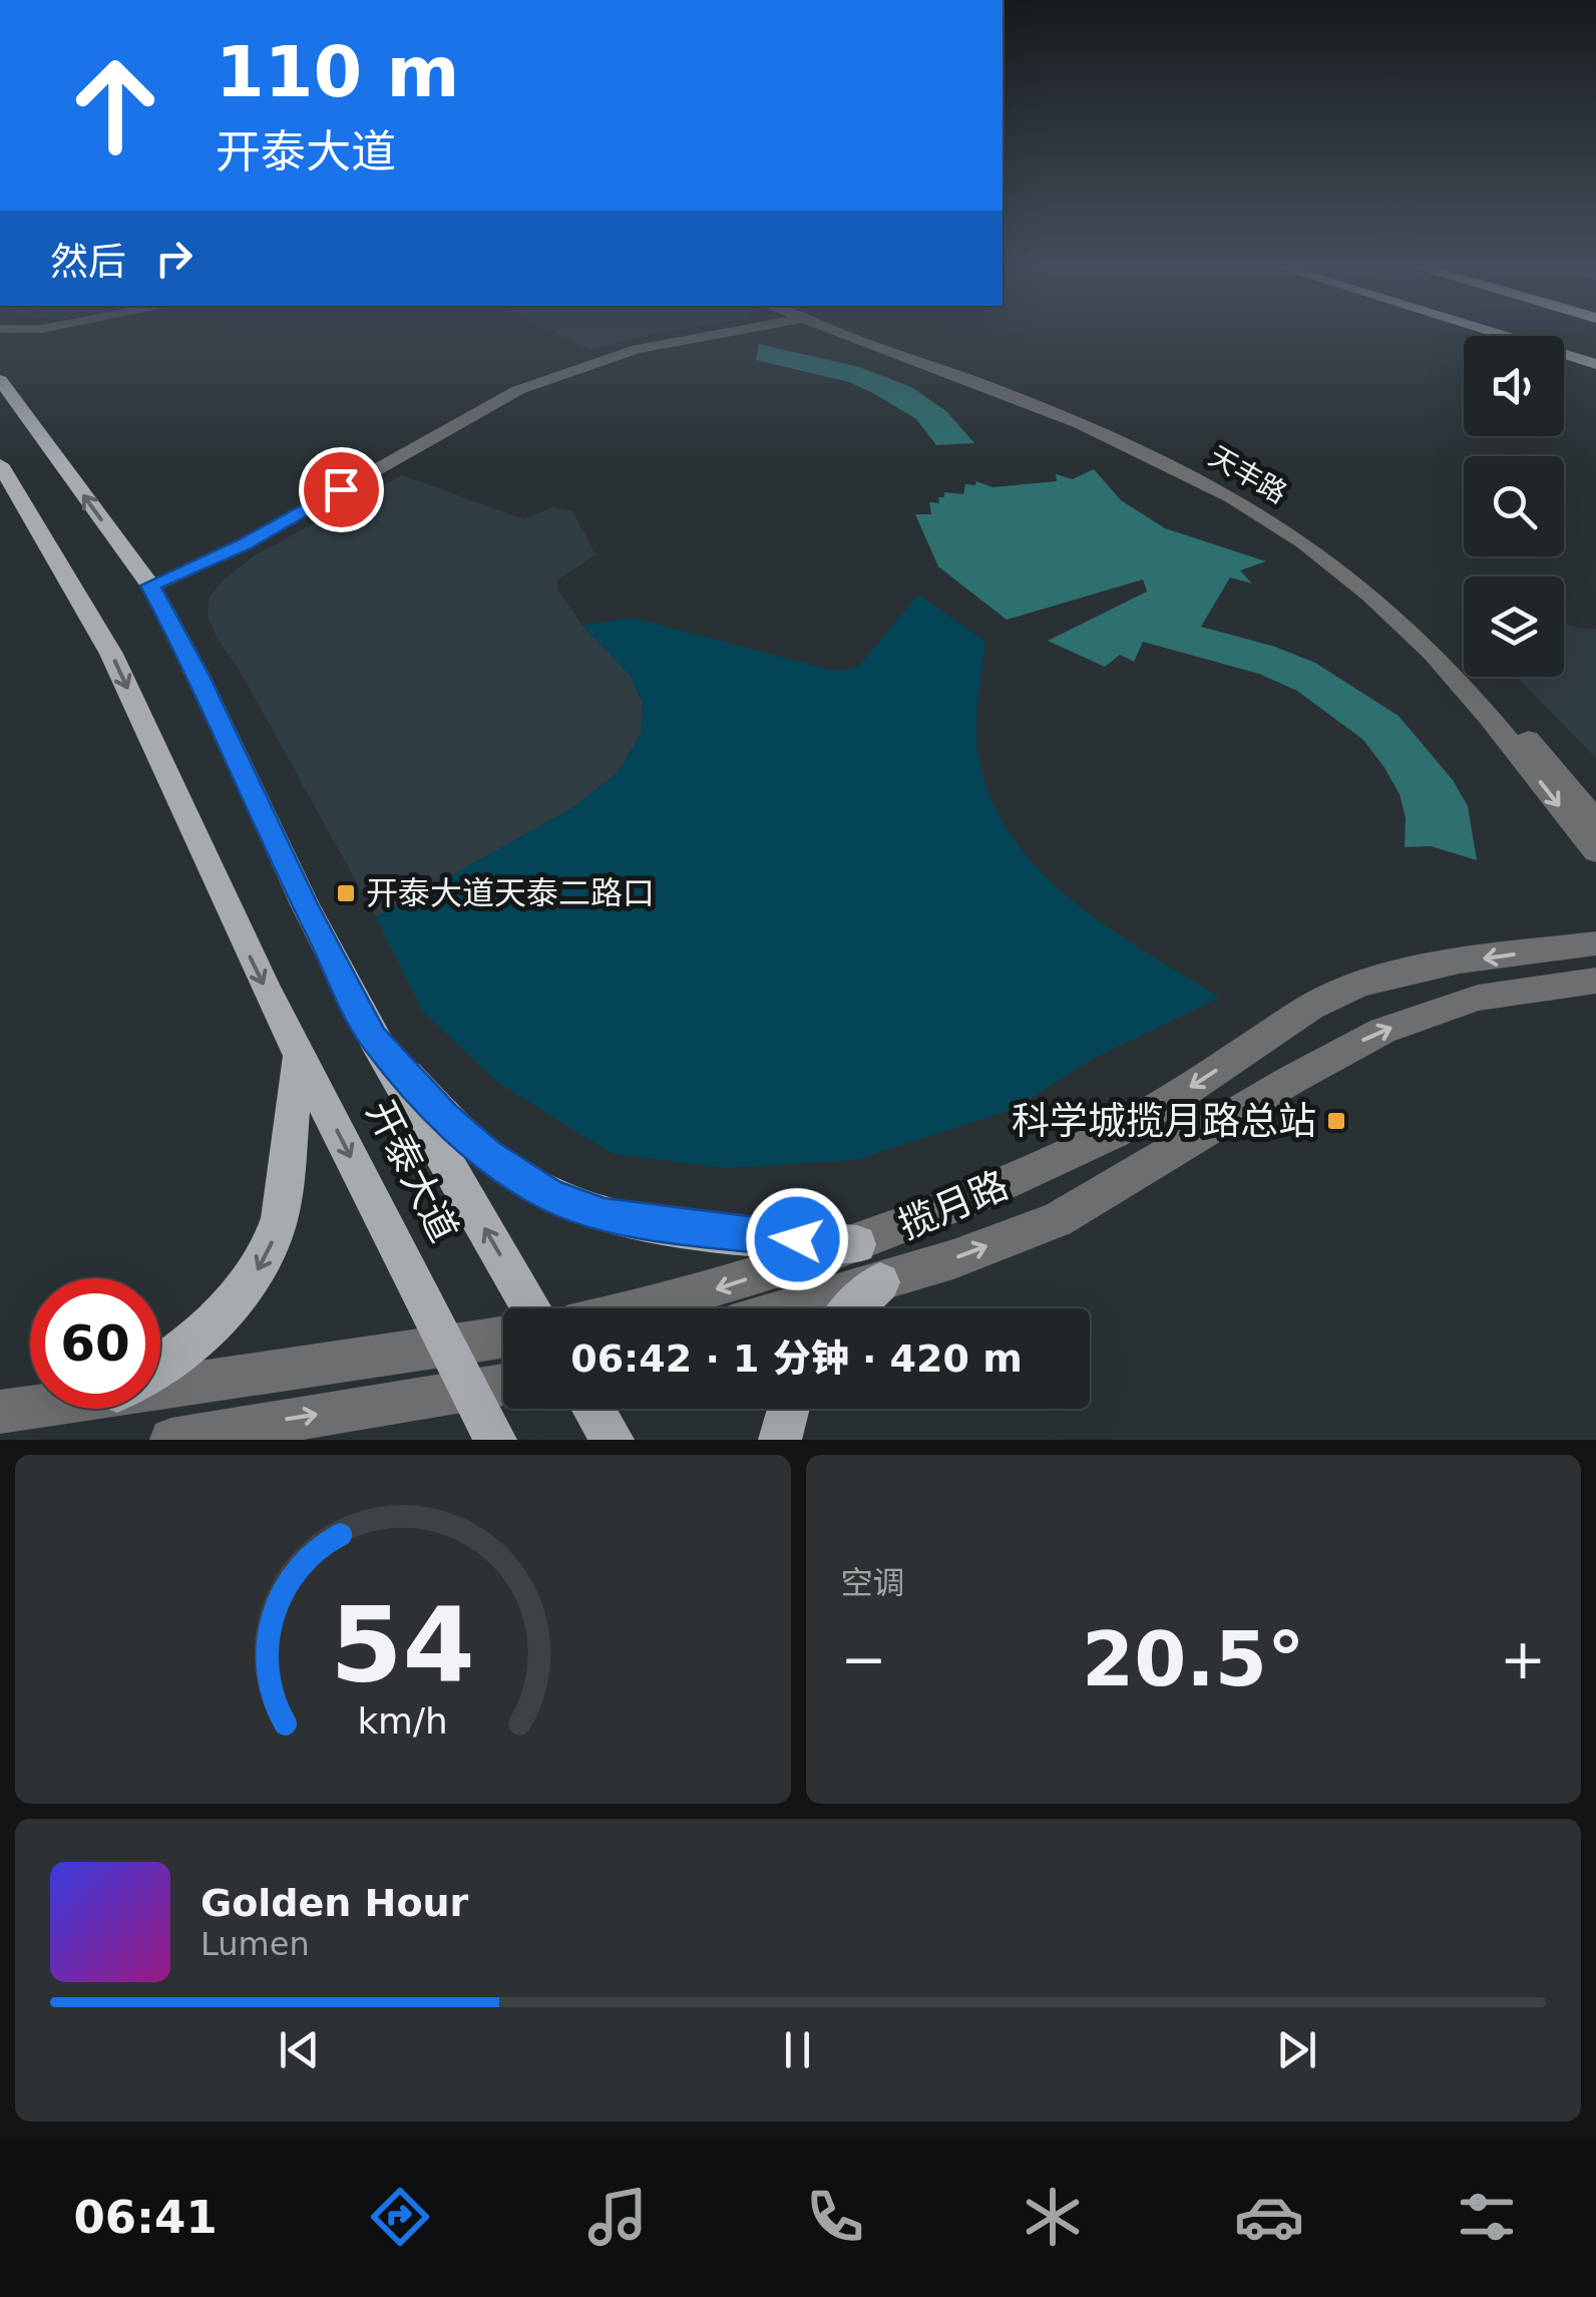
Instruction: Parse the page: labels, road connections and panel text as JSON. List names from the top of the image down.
{
  "streets": {
    "main road": ["开泰大道"],
    "street": ["天丰路", "揽月路"]
  },
  "places": {
    "transit": ["开泰大道天泰二路口", "科学城揽月路总站"]
  },
  "page": {
    "turn": ["110 m", "开泰大道"],
    "then": "然后",
    "limit": "60",
    "trip": "06:42 · 1 分钟 · 420 m",
    "tile": "空调",
    "heat": ["−", "20.5°", "+"],
    "song": ["Golden Hour", "Lumen"],
    "tabs": "06:41",
    "gauge": ["54", "km/h"]
  }
}
